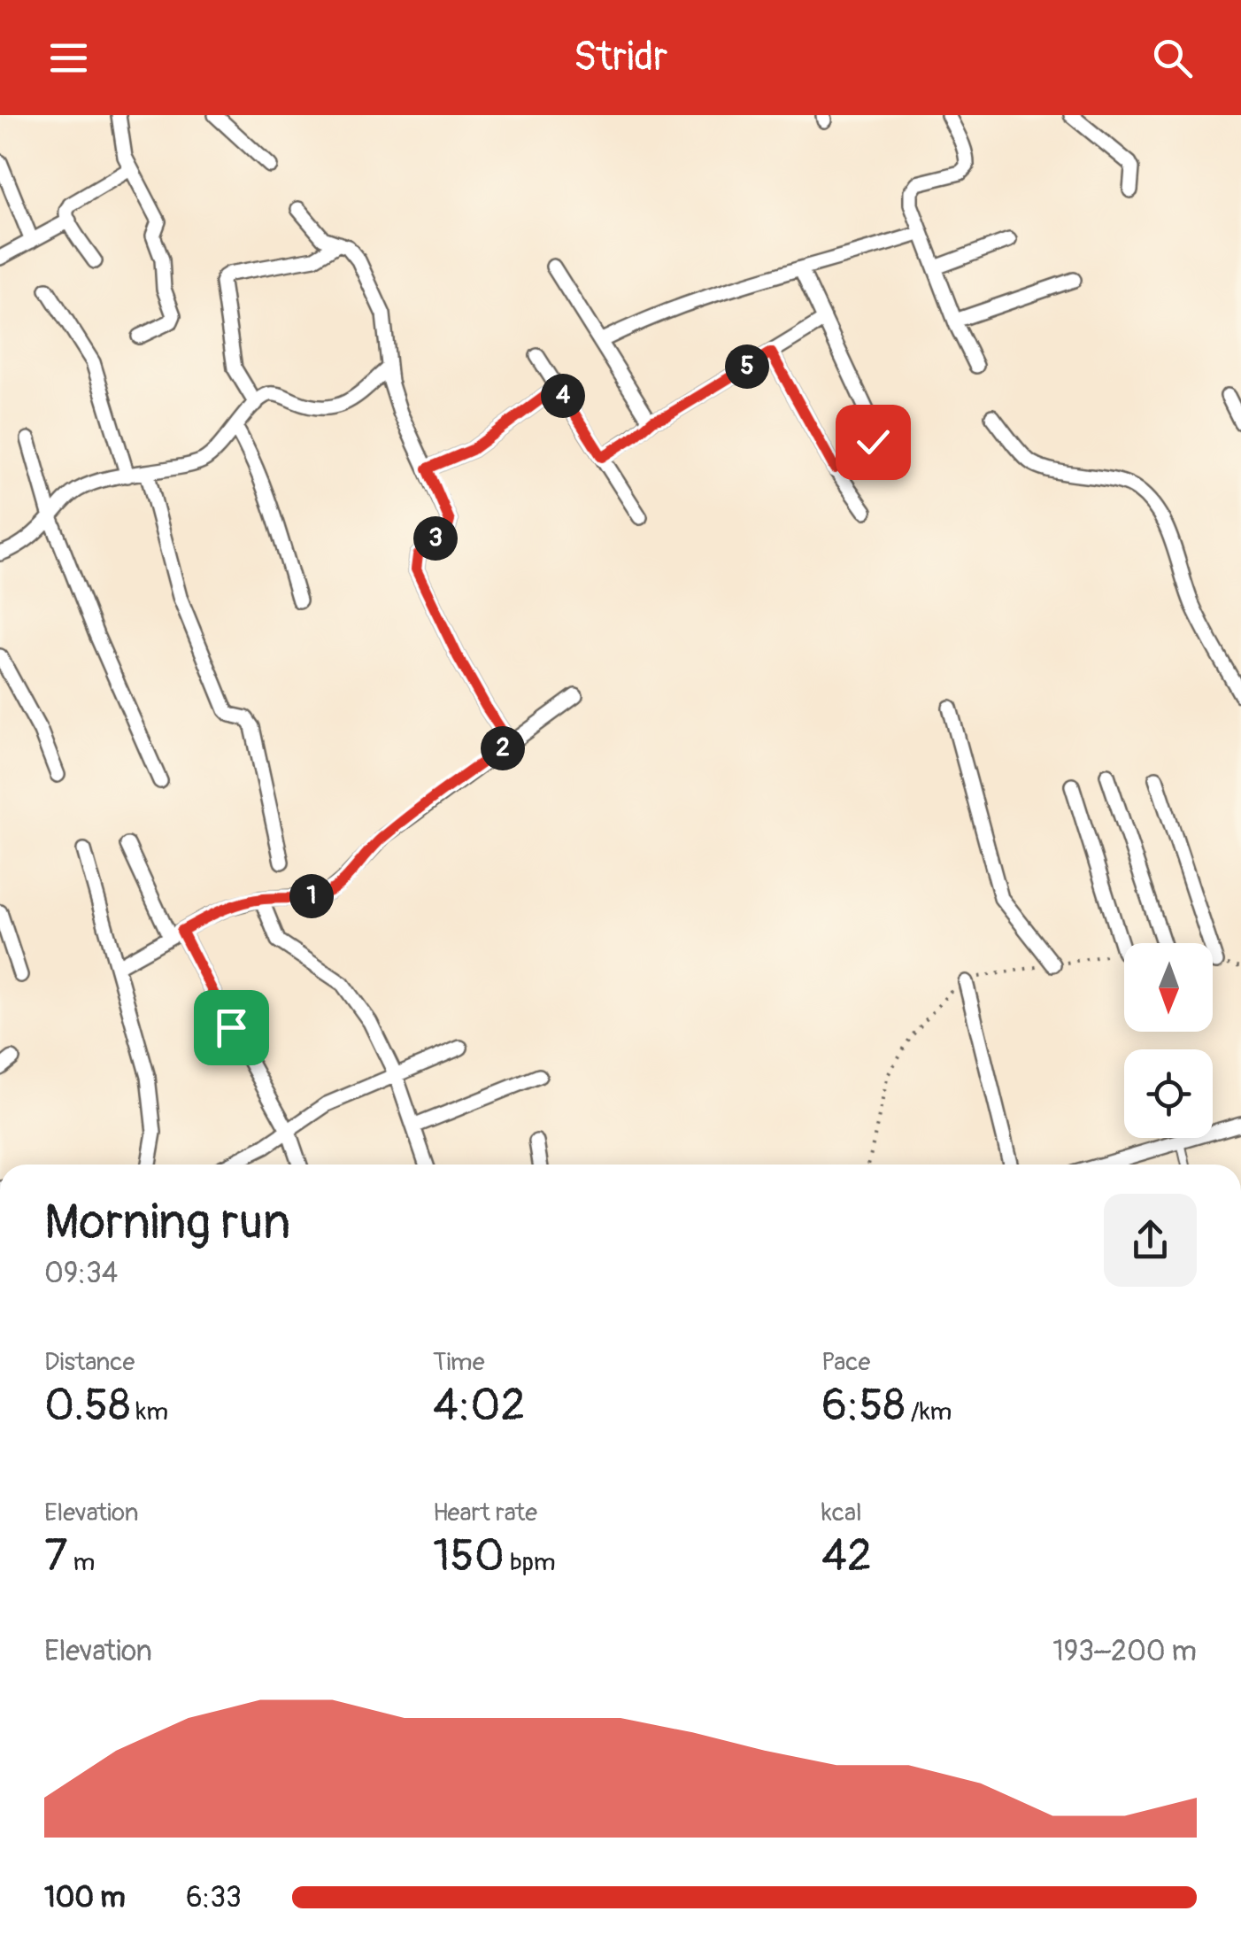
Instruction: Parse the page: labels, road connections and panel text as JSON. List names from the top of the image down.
{
  "north": "bottom",
  "page": {
    "header": "Stridr",
    "pins": [
      "5",
      "4",
      "3",
      "2",
      "1"
    ],
    "heading": ["Morning run", "09:34"],
    "stats": [
      ["Distance", "0.58 km"],
      ["Time", "4:02"],
      ["Pace", "6:58 /km"],
      ["Elevation", "7 m"],
      ["Heart rate", "150 bpm"],
      ["kcal", "42"]
    ],
    "chart": ["Elevation", "193–200 m"],
    "list": [
      {
        "name": "100 m",
        "note": "6:33"
      }
    ]
  }
}
